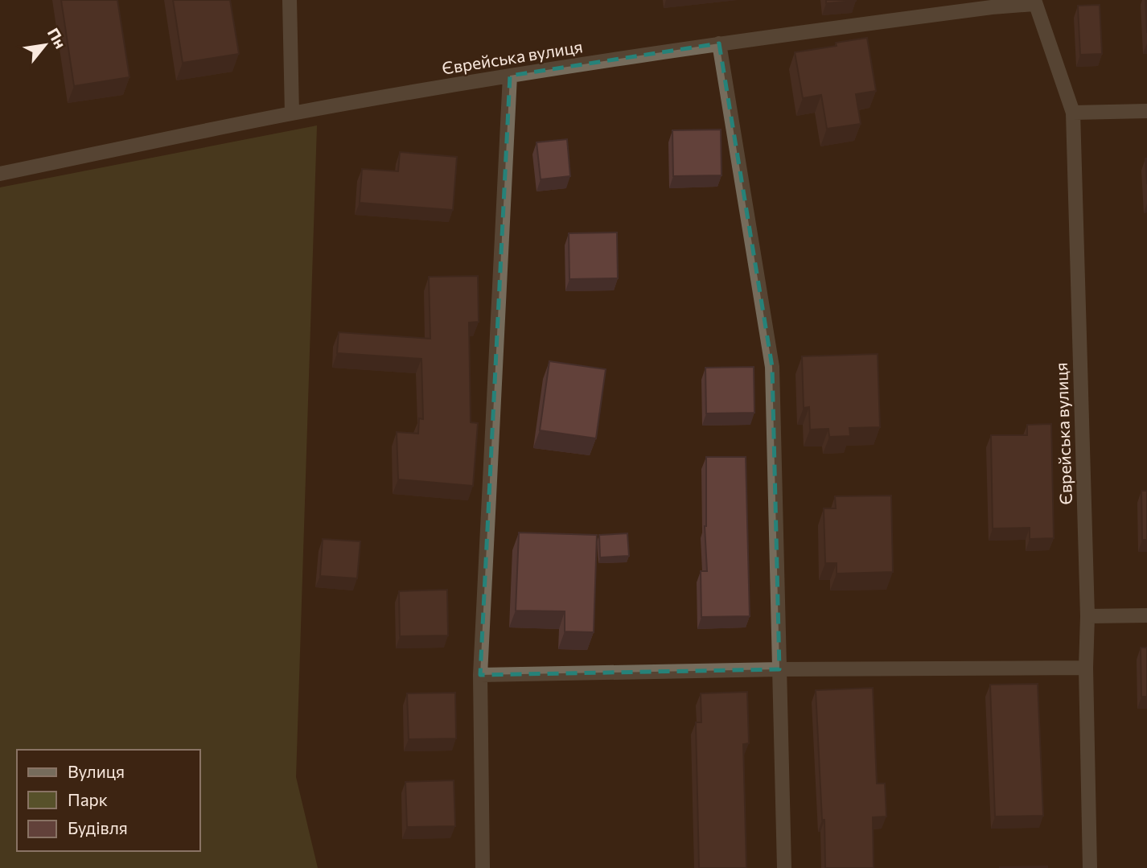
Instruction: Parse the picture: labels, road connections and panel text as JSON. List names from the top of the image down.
{
  "streets": {
    "street": ["Єврейська вулиця"]
  },
  "legend": ["Вулиця", "Парк", "Будівля"],
  "north": "top right"
}
